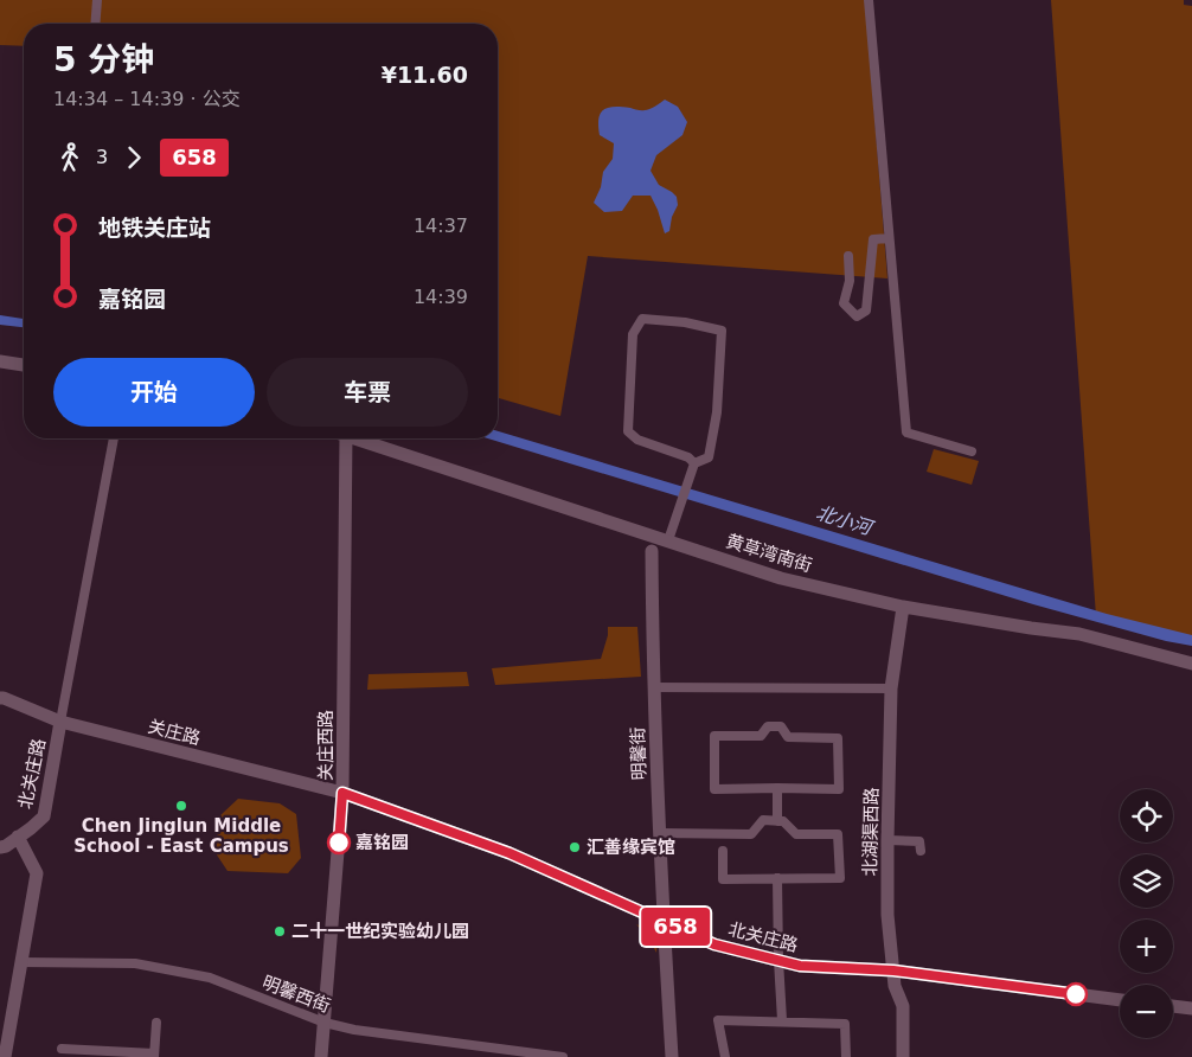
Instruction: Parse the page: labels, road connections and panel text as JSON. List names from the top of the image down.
{
  "streets": {
    "street": [
      "黄草湾南街",
      "关庄路",
      "关庄西路",
      "明馨街",
      "北关庄路",
      "北湖渠西路",
      "明馨西街"
    ]
  },
  "crossings": [
    ["黄草湾南街", "北湖渠西路"],
    ["关庄路", "关庄西路"],
    ["关庄路", "北关庄路"],
    ["关庄西路", "北关庄路"],
    ["关庄西路", "明馨西街"],
    ["明馨街", "北关庄路"],
    ["北关庄路", "北湖渠西路"]
  ],
  "water": ["北小河"],
  "places": [
    "Chen Jinglun Middle School - East Campus",
    "嘉铭园",
    "汇善缘宾馆",
    "二十一世纪实验幼儿园"
  ],
  "lines": ["bus line 658"],
  "page": {
    "on_map": "658",
    "heading": ["5 分钟", "14:34 – 14:39 · 公交", "¥11.60"],
    "legs": ["3", "658"],
    "list": [
      {
        "name": "地铁关庄站",
        "value": "14:37"
      },
      {
        "name": "嘉铭园",
        "value": "14:39"
      }
    ],
    "buttons": ["开始", "车票"],
    "map_buttons": ["+", "−"]
  }
}
